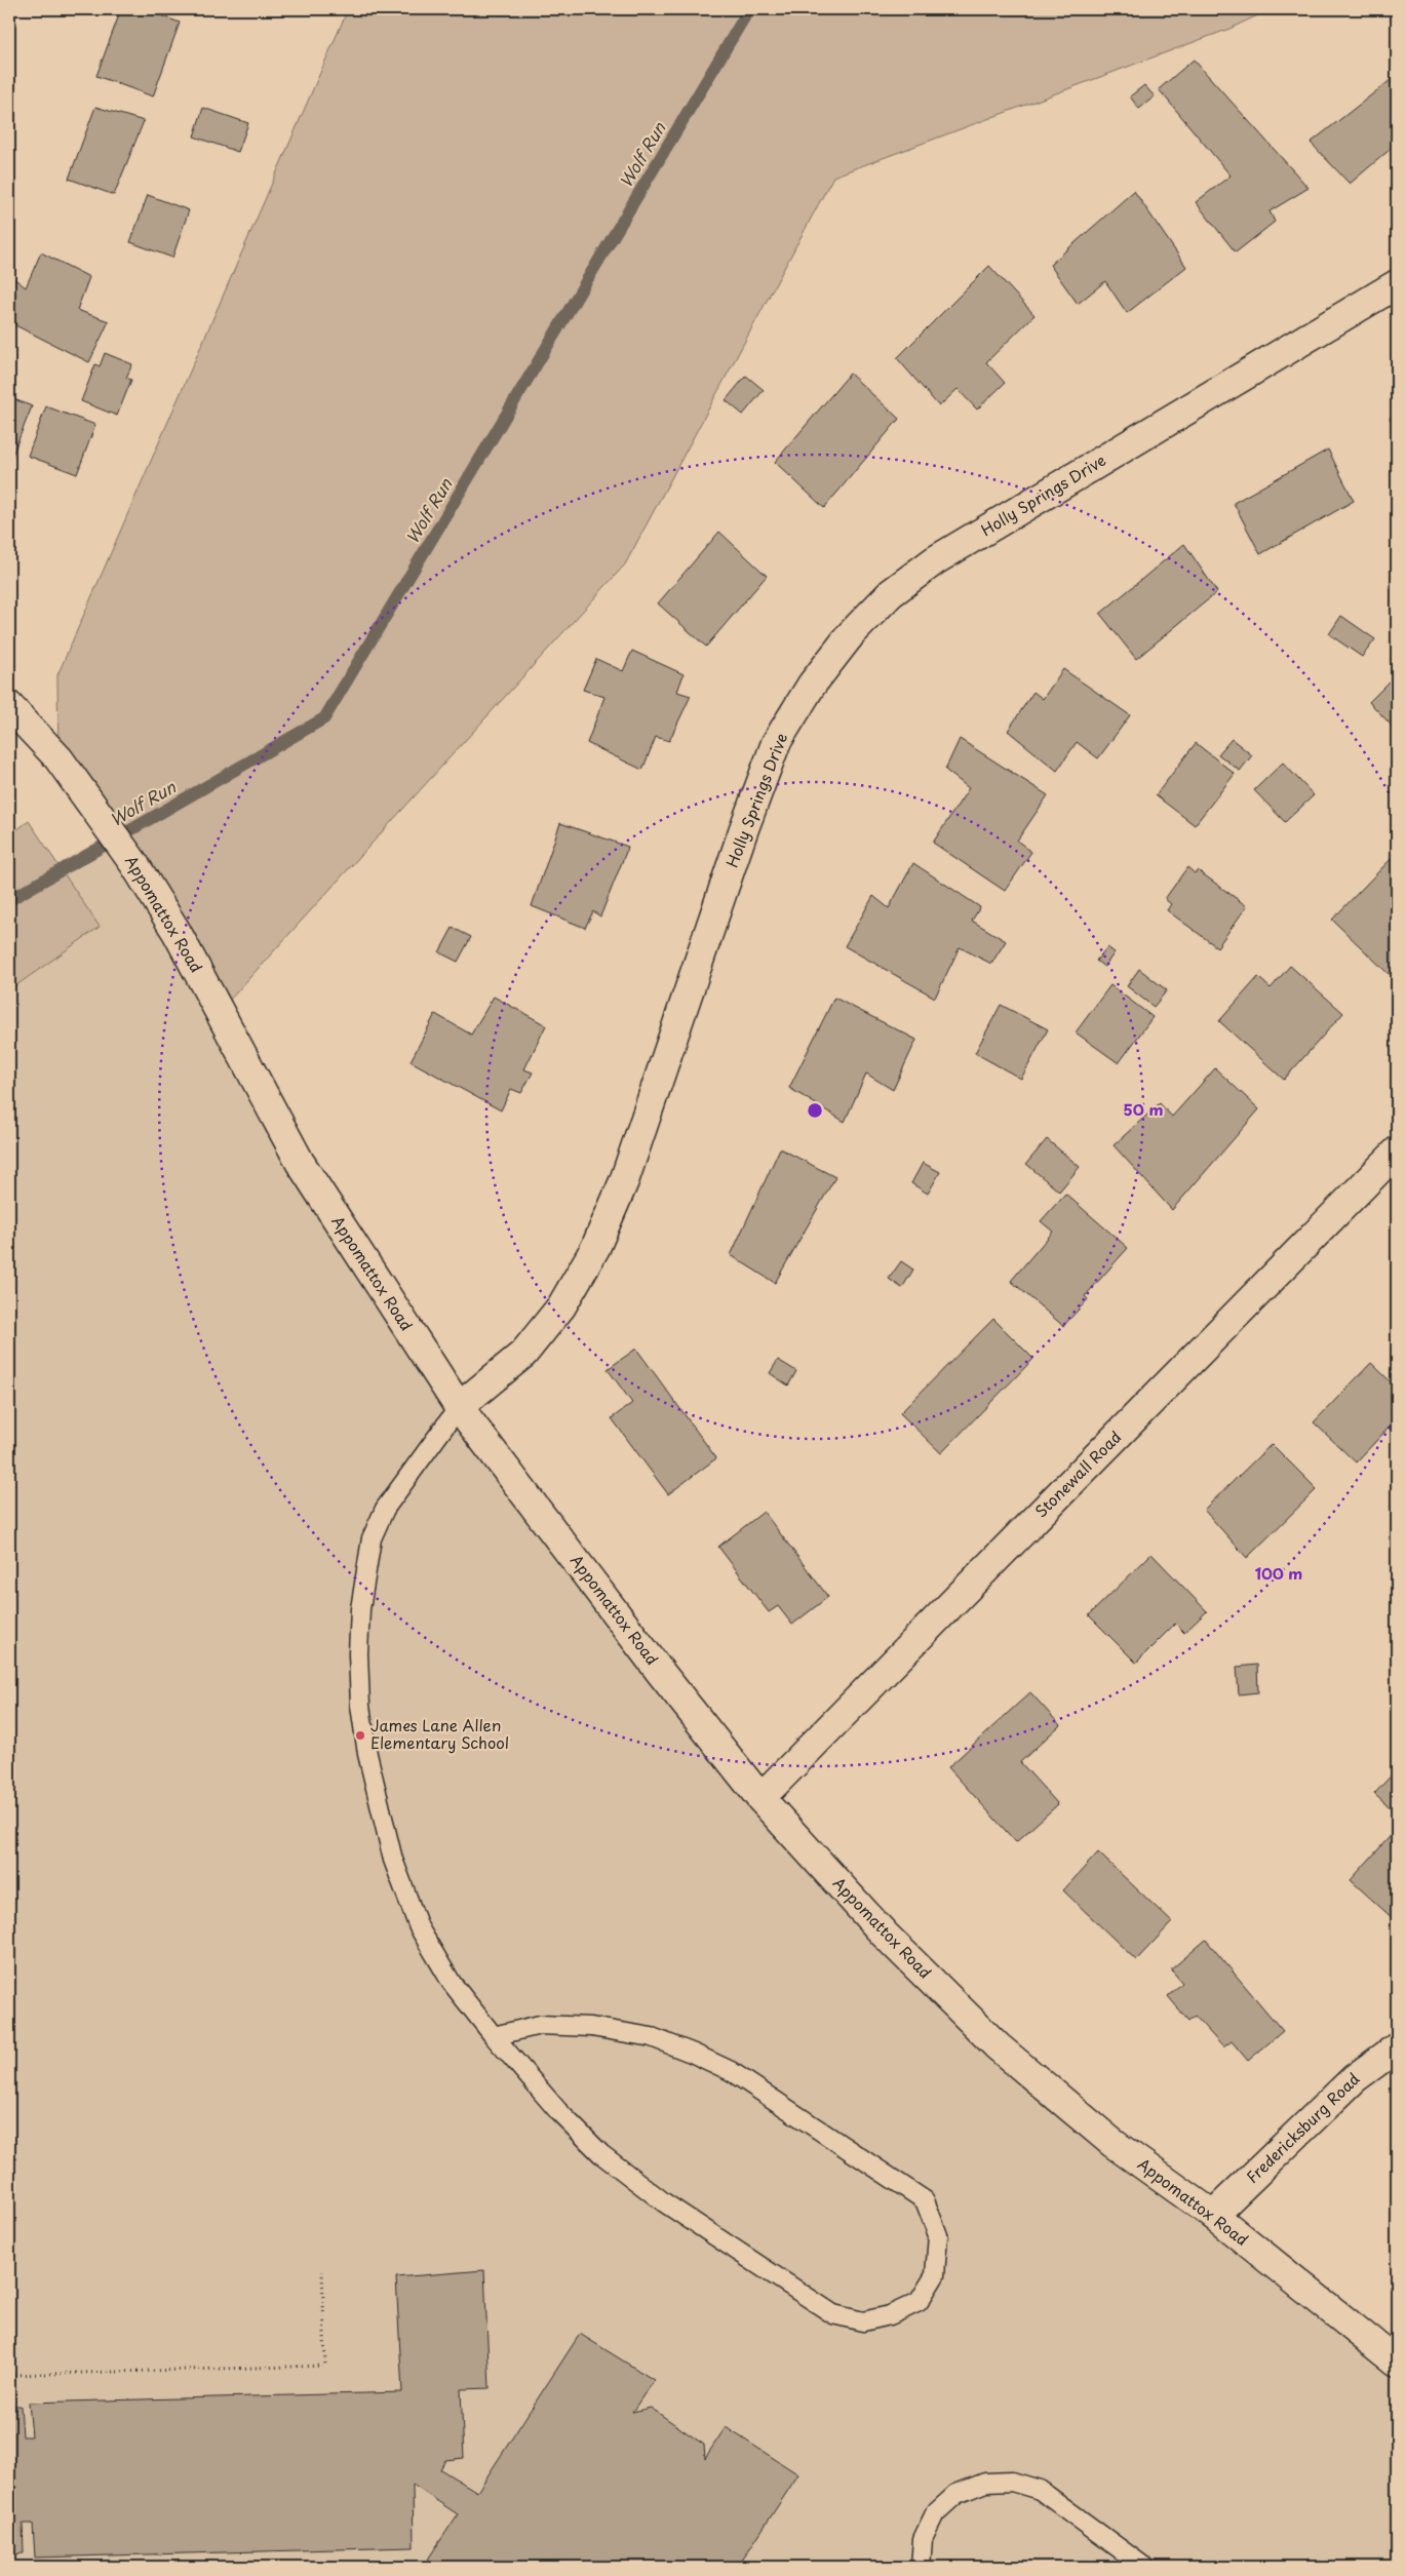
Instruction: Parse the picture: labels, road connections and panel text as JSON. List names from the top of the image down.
{
  "streets": {
    "street": [
      "Holly Springs Drive",
      "Appomattox Road",
      "Stonewall Road",
      "Fredericksburg Road"
    ]
  },
  "crossings": [
    ["Holly Springs Drive", "Appomattox Road"],
    ["Appomattox Road", "Stonewall Road"],
    ["Appomattox Road", "Fredericksburg Road"]
  ],
  "water": ["Wolf Run"],
  "places": ["James Lane Allen Elementary School"],
  "rings": ["50 m", "100 m"]
}
